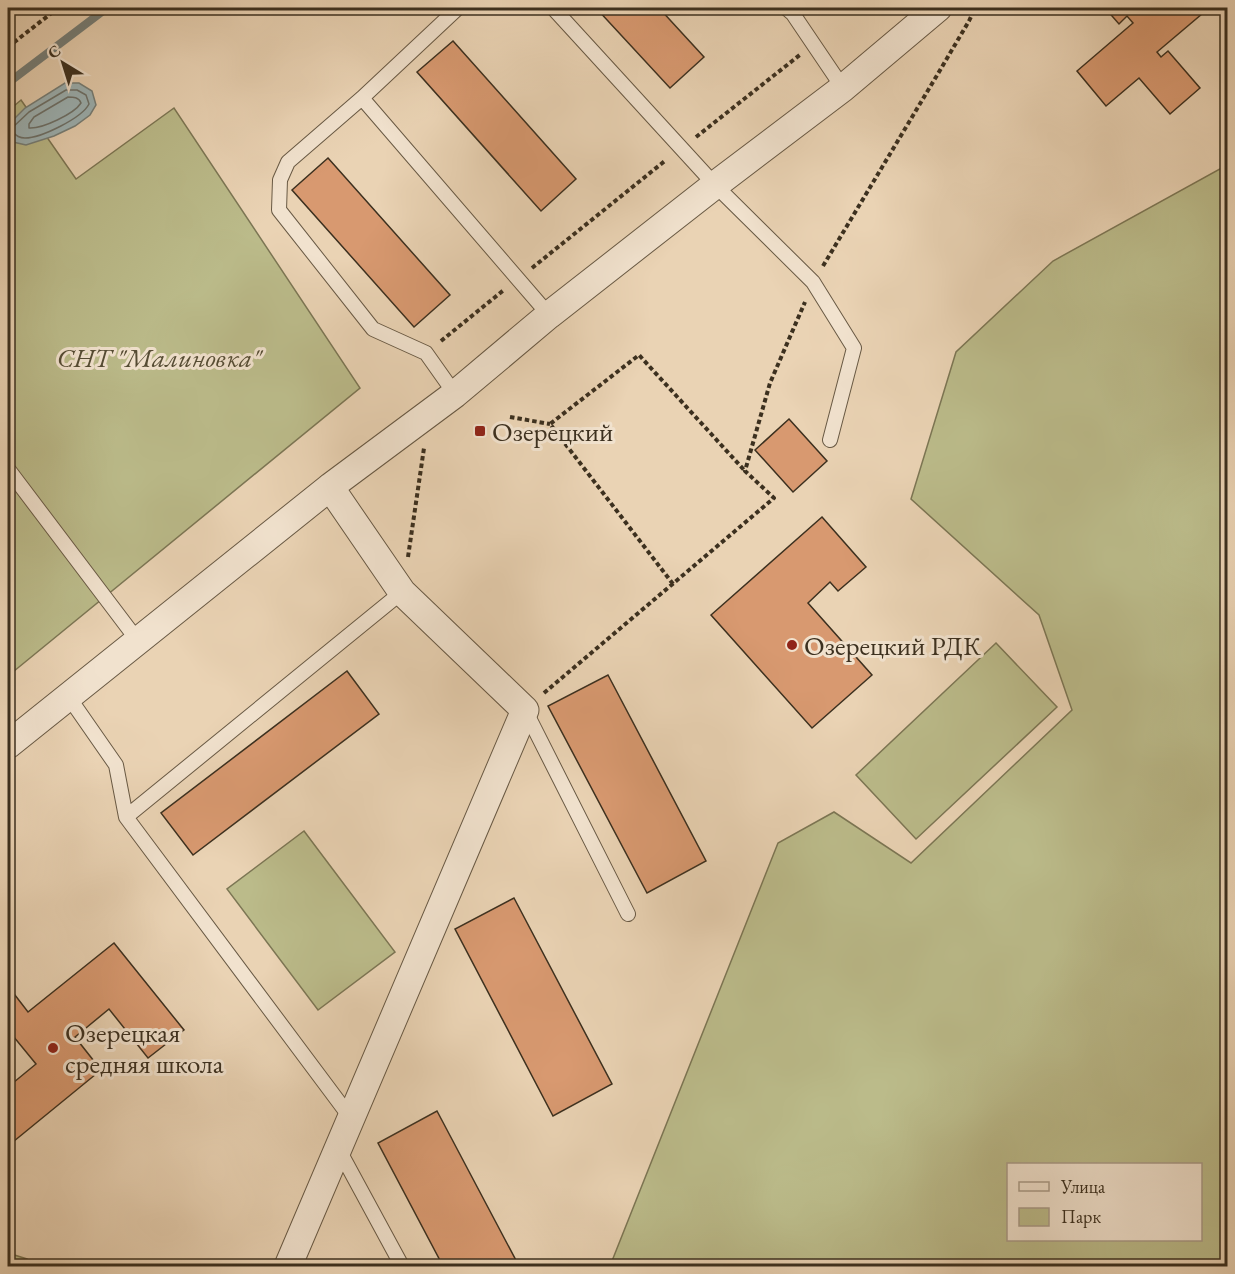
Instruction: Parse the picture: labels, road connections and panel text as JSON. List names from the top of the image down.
{
  "parks": ["СНТ \"Малиновка\""],
  "places": {
    "transit": ["Озерецкий"],
    "other": ["Озерецкий РДК", "Озерецкая средняя школа"]
  },
  "legend": ["Улица", "Парк"],
  "north": "top left"
}
